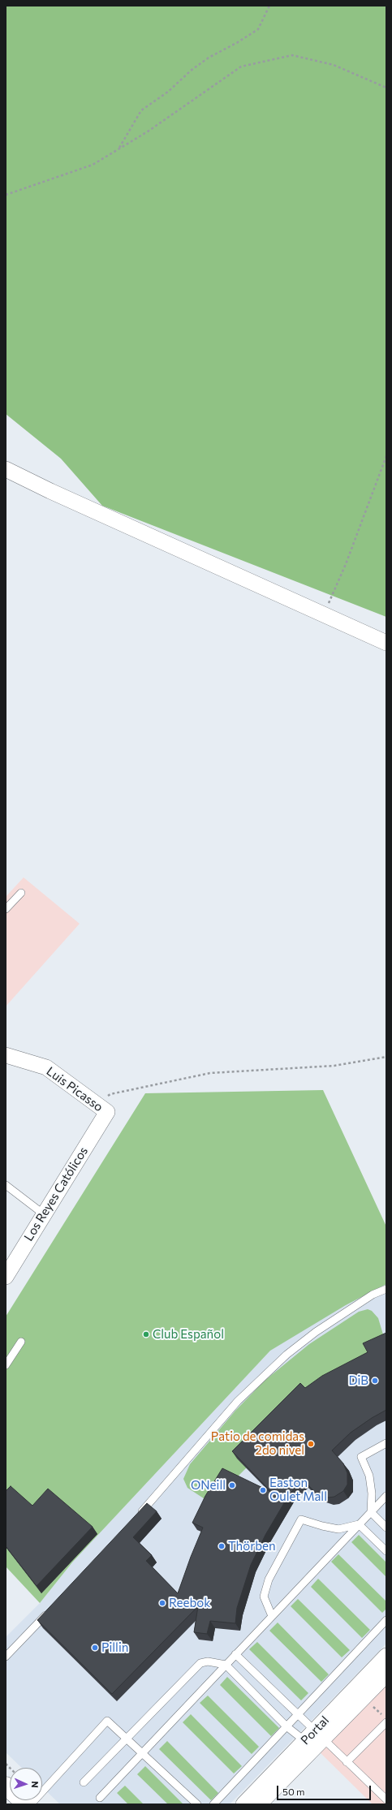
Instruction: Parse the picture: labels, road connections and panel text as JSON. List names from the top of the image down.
{
  "streets": {
    "street": ["Luis Picasso", "Los Reyes Católicos", "Portal"]
  },
  "crossings": [
    ["Luis Picasso", "Los Reyes Católicos"]
  ],
  "places": [
    "Club Español",
    "DiB",
    "Patio de comidas 2do nivel",
    "ONeill",
    "Easton Oulet Mall",
    "Thörben",
    "Reebok",
    "Pillin"
  ],
  "scale_bar": "50 m",
  "north": "right"
}
